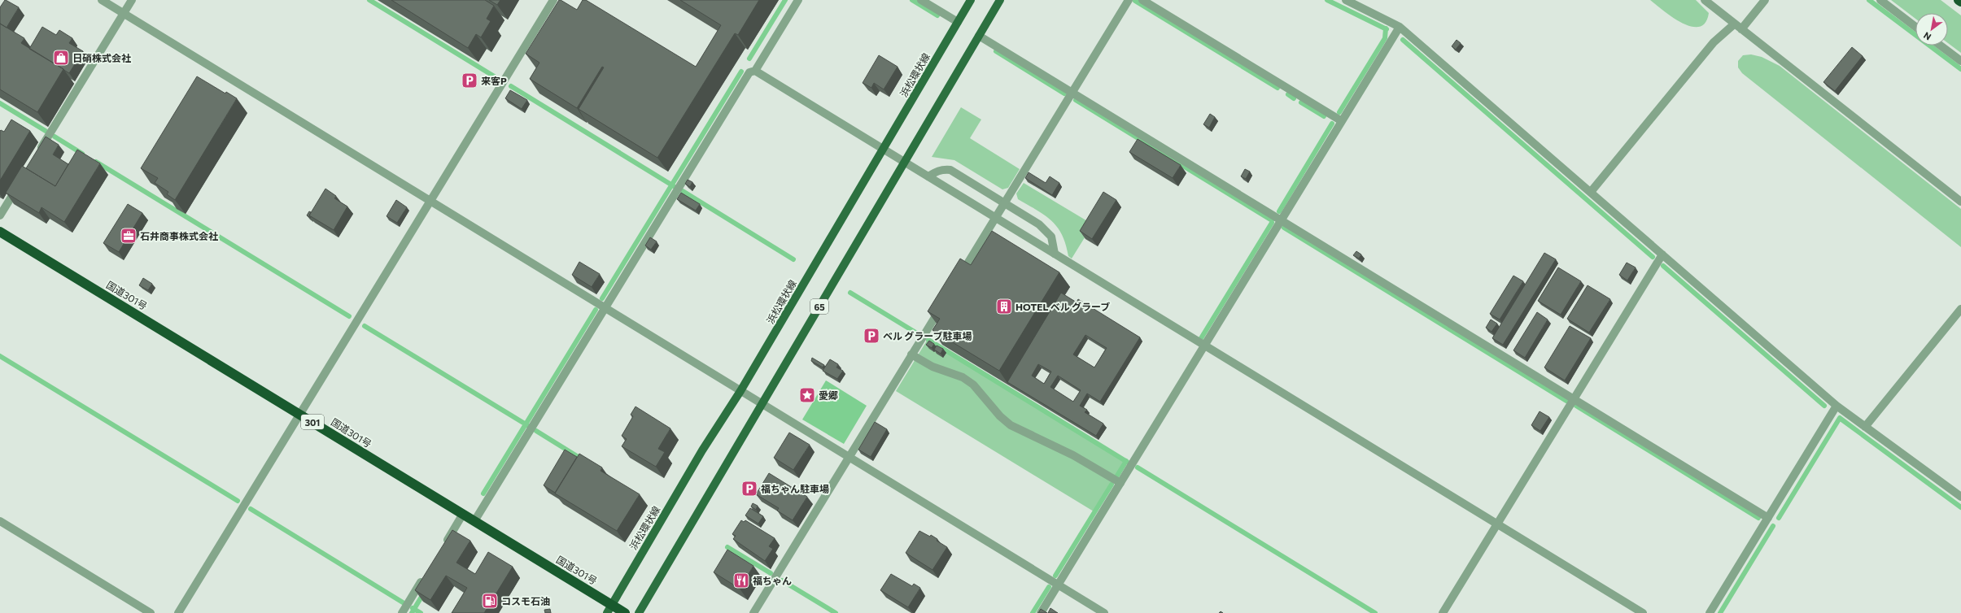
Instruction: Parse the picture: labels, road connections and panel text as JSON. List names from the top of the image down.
{
  "streets": {
    "highway": ["国道301号", "301"],
    "main road": ["浜松環状線", "65"]
  },
  "crossings": [
    ["浜松環状線", "国道301号"]
  ],
  "places": {
    "shop": ["日硝株式会社"],
    "parking": ["来客P", "ベル グラーブ駐車場", "福ちゃん駐車場"],
    "office": ["石井商事株式会社"],
    "building": ["HOTEL ベル グラーブ"],
    "place": ["愛郷"],
    "restaurant": ["福ちゃん"],
    "fuel station": ["コスモ石油"]
  },
  "north": "bottom left"
}
